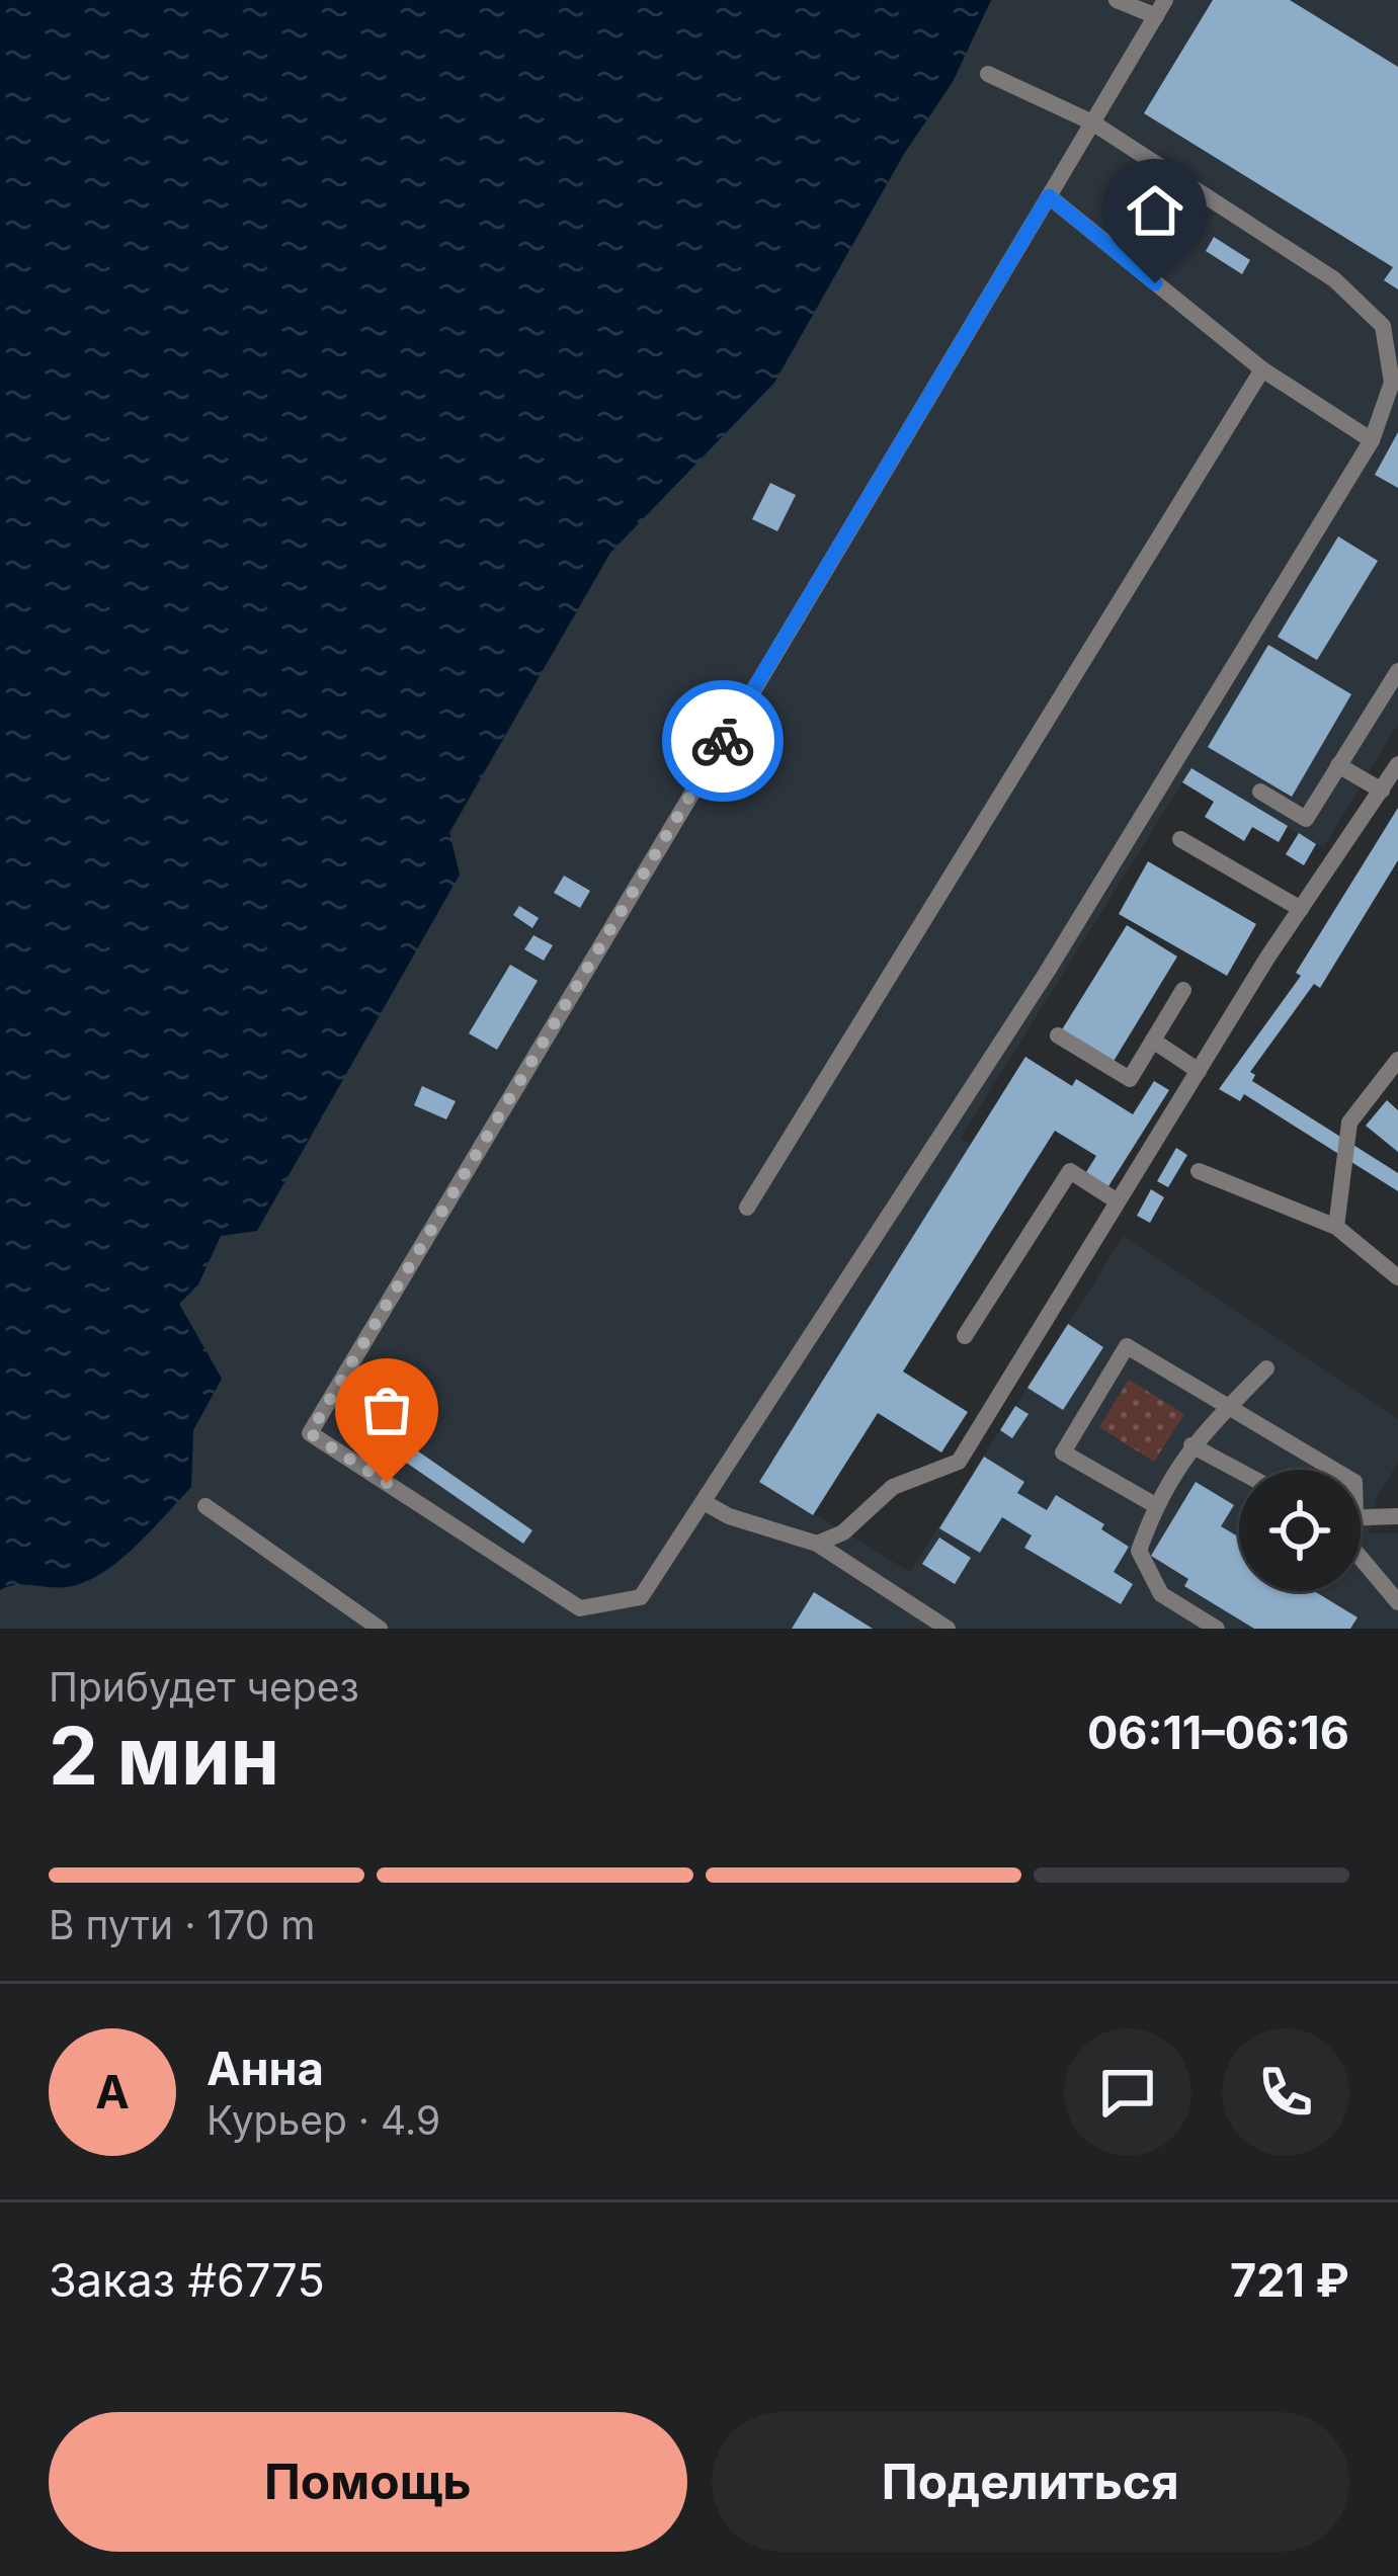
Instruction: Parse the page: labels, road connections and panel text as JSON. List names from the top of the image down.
{
  "page": {
    "heading": ["2 мин", "Прибудет через", "06:11–06:16"],
    "panel": [
      "Анна",
      "Курьер · 4.9",
      "Заказ #6775",
      "721 ₽"
    ],
    "bar": "В пути · 170 m",
    "round": "А",
    "buttons": ["Помощь", "Поделиться"]
  }
}
